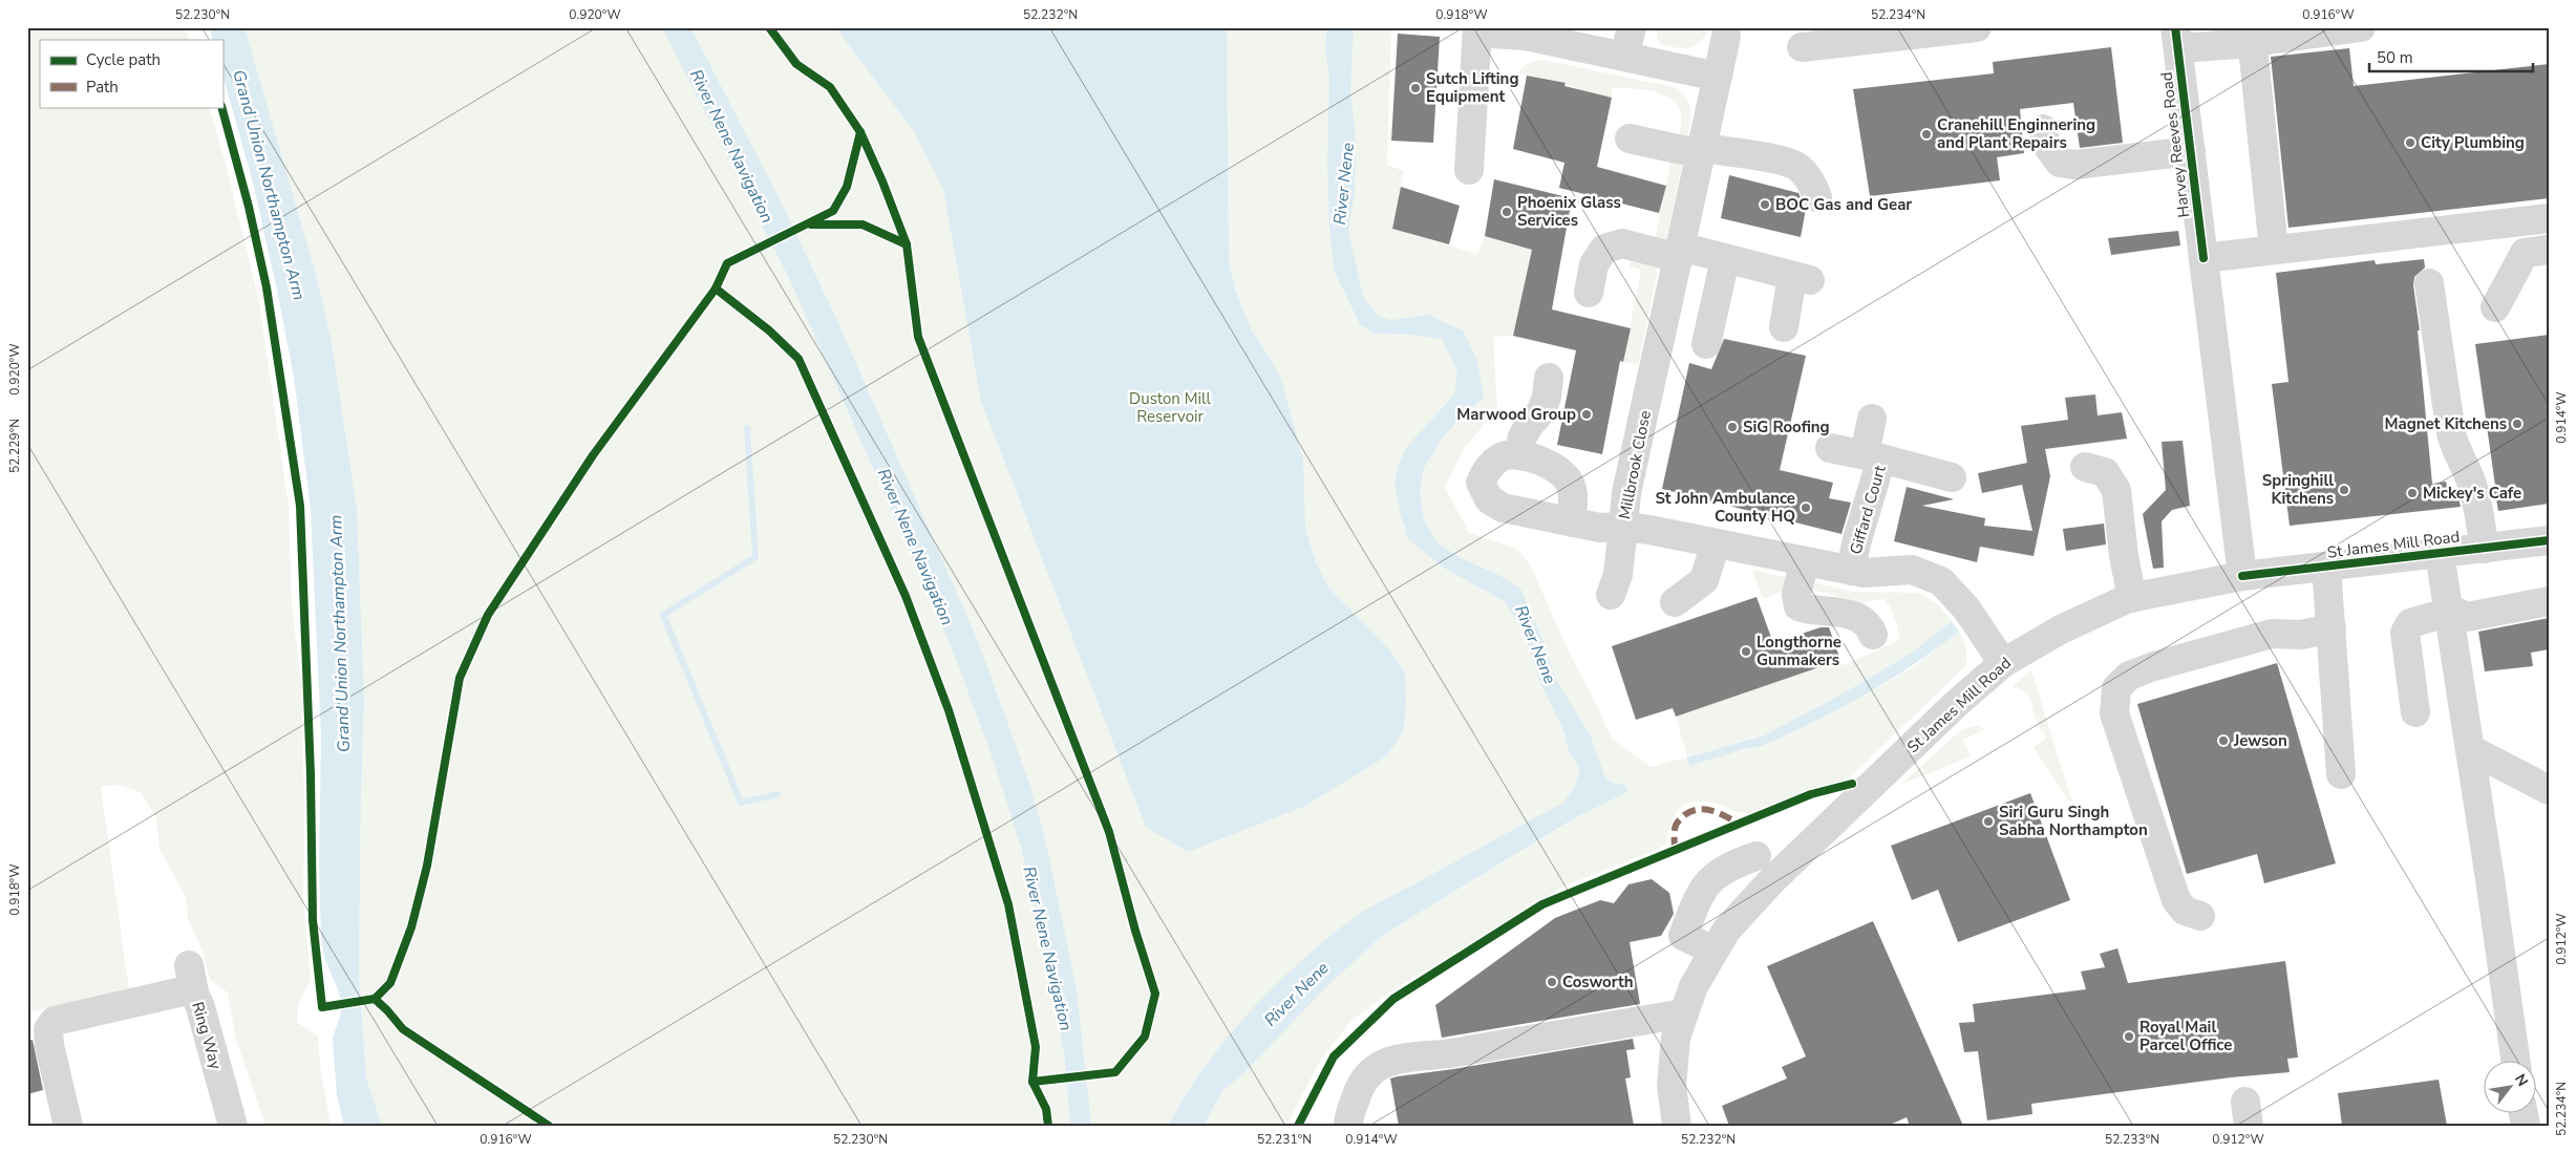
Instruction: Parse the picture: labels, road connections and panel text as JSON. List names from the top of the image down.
{
  "streets": {
    "street": [
      "Harvey Reeves Road",
      "Millbrook Close",
      "Giffard Court",
      "St James Mill Road",
      "Ring Way"
    ]
  },
  "crossings": [
    ["Harvey Reeves Road", "St James Mill Road"],
    ["Millbrook Close", "Giffard Court"],
    ["Millbrook Close", "St James Mill Road"]
  ],
  "water": ["River Nene Navigation", "River Nene", "Grand Union Northampton Arm"],
  "parks": ["Duston Mill Reservoir"],
  "places": [
    "Sutch Lifting Equipment",
    "Cranehill Enginnering and Plant Repairs",
    "City Plumbing",
    "BOC Gas and Gear",
    "Phoenix Glass Services",
    "Marwood Group",
    "Magnet Kitchens",
    "SiG Roofing",
    "Springhill Kitchens",
    "Mickey's Cafe",
    "St John Ambulance County HQ",
    "Longthorne Gunmakers",
    "Jewson",
    "Siri Guru Singh Sabha Northampton",
    "Cosworth",
    "Royal Mail Parcel Office"
  ],
  "legend": ["Cycle path", "Path"],
  "scale_bar": "50 m",
  "north": "top right",
  "coordinates": [
    "52.230°N",
    "0.920°W",
    "52.232°N",
    "0.918°W",
    "52.234°N",
    "0.916°W",
    "0.914°W",
    "52.229°N",
    "0.912°W",
    "52.231°N",
    "52.233°N"
  ]
}
